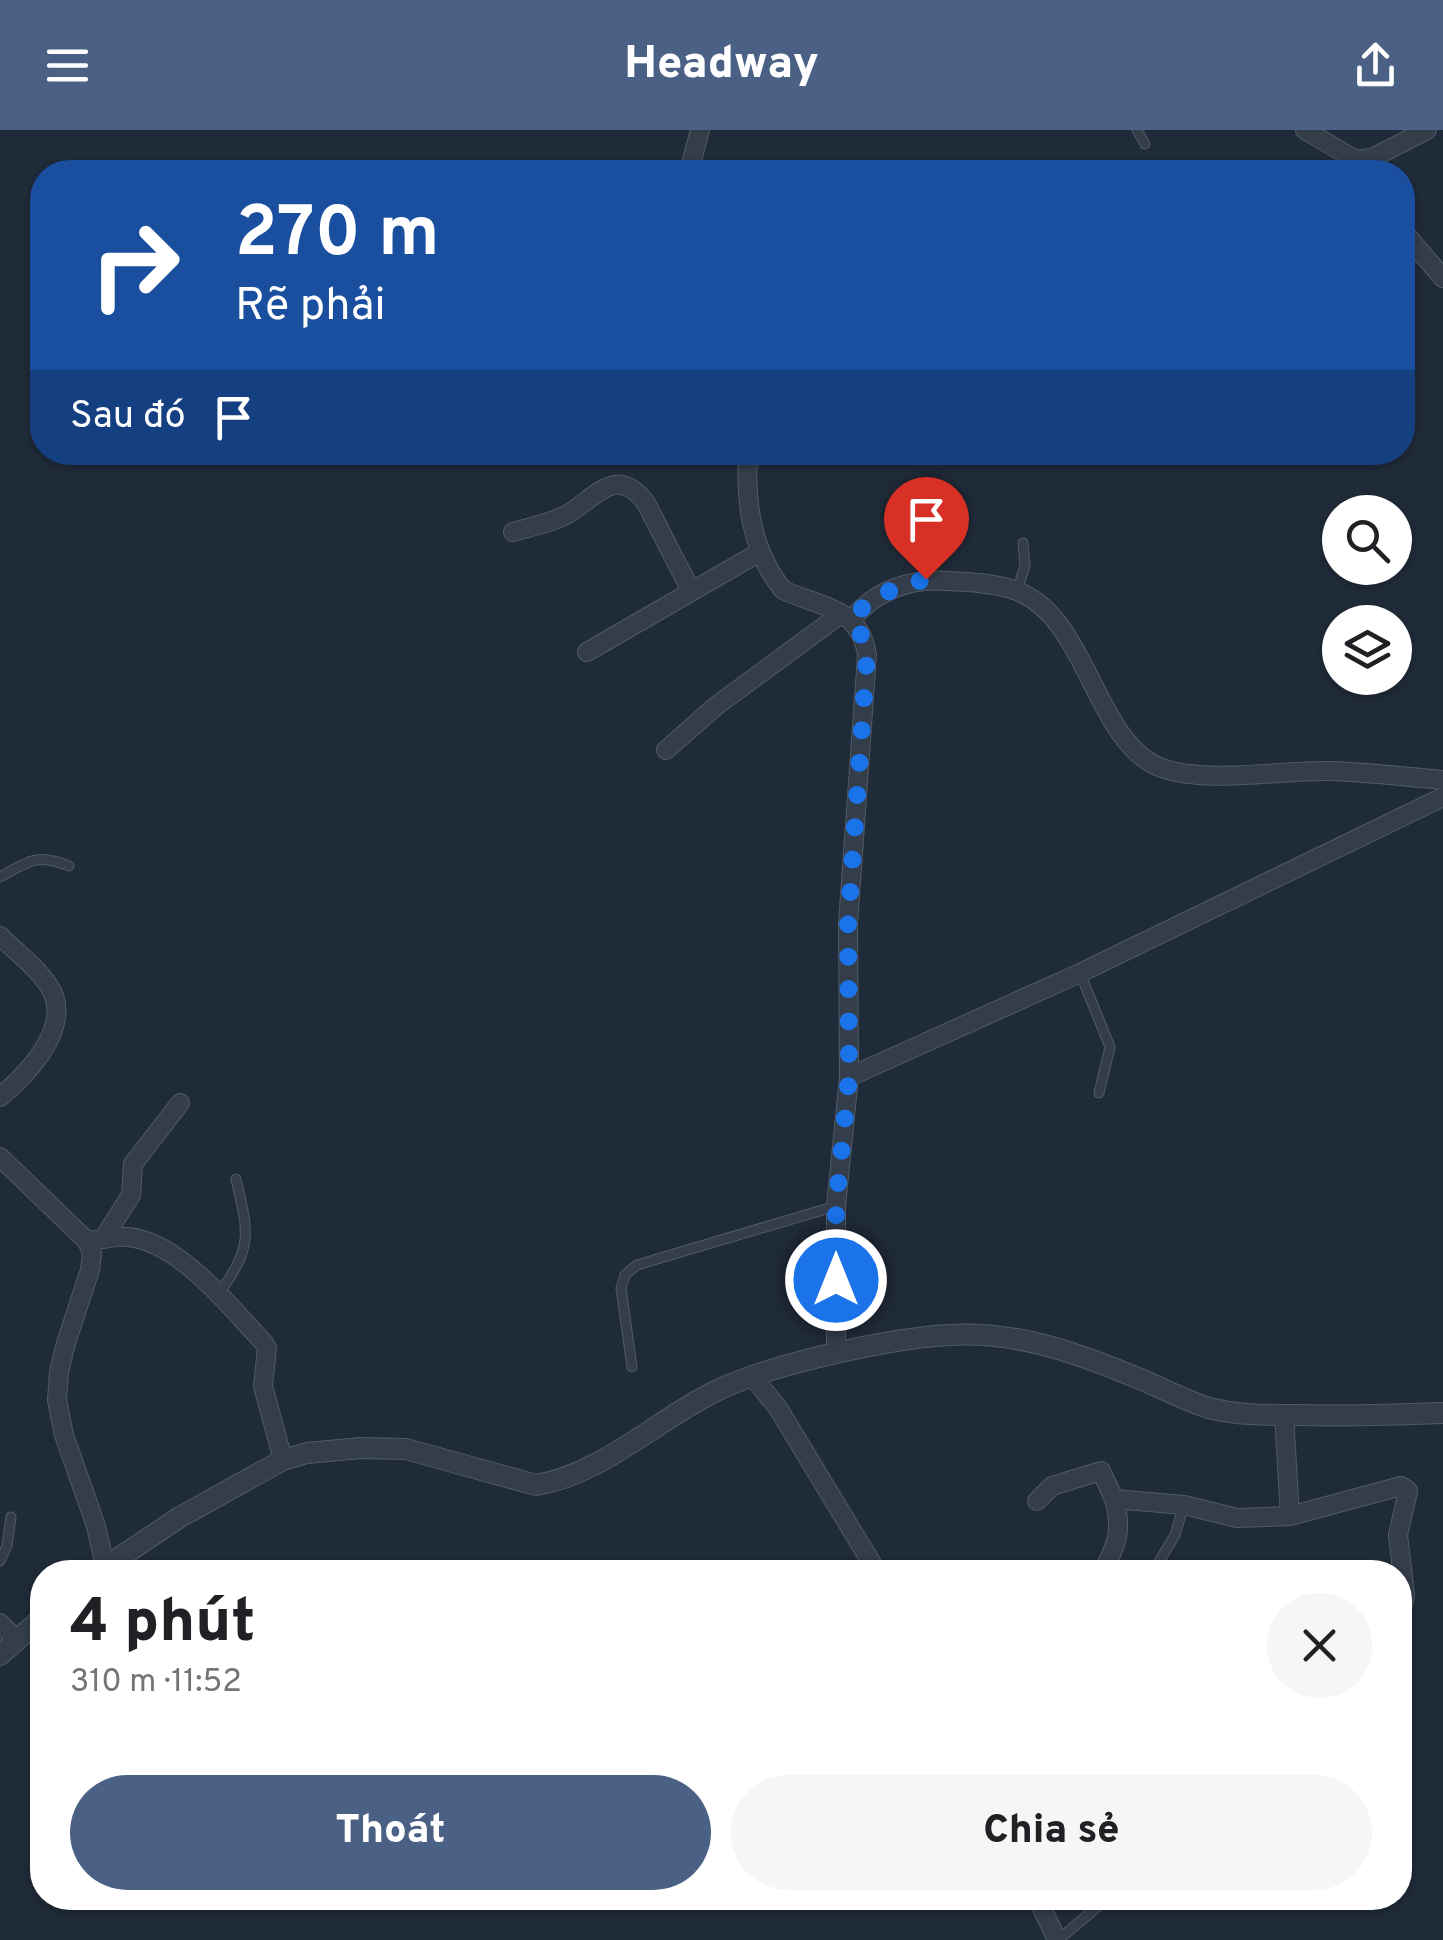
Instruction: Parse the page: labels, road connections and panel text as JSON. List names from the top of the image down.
{
  "page": {
    "header": "Headway",
    "turn": ["270 m", "Rẽ phải"],
    "then": "Sau đó",
    "heading": ["4 phút", "310 m · 11:52"],
    "buttons": ["Thoát", "Chia sẻ"]
  }
}
